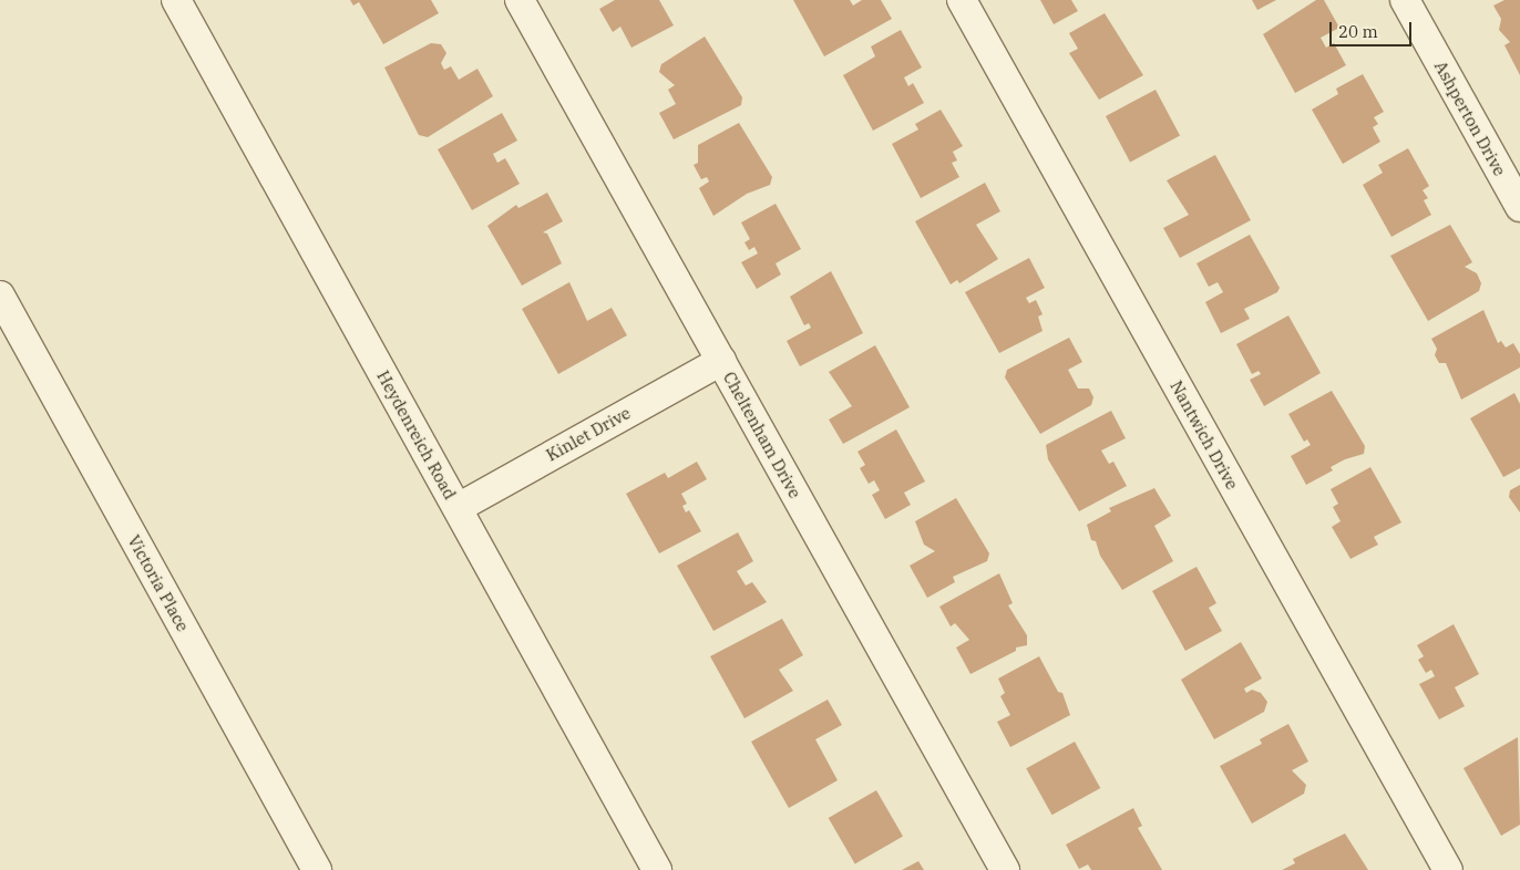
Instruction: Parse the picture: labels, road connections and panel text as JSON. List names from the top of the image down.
{
  "streets": {
    "street": [
      "Ashperton Drive",
      "Kinlet Drive",
      "Heydenreich Road",
      "Cheltenham Drive",
      "Nantwich Drive",
      "Victoria Place"
    ]
  },
  "crossings": [
    ["Kinlet Drive", "Heydenreich Road"],
    ["Kinlet Drive", "Cheltenham Drive"]
  ],
  "scale_bar": "20 m"
}
